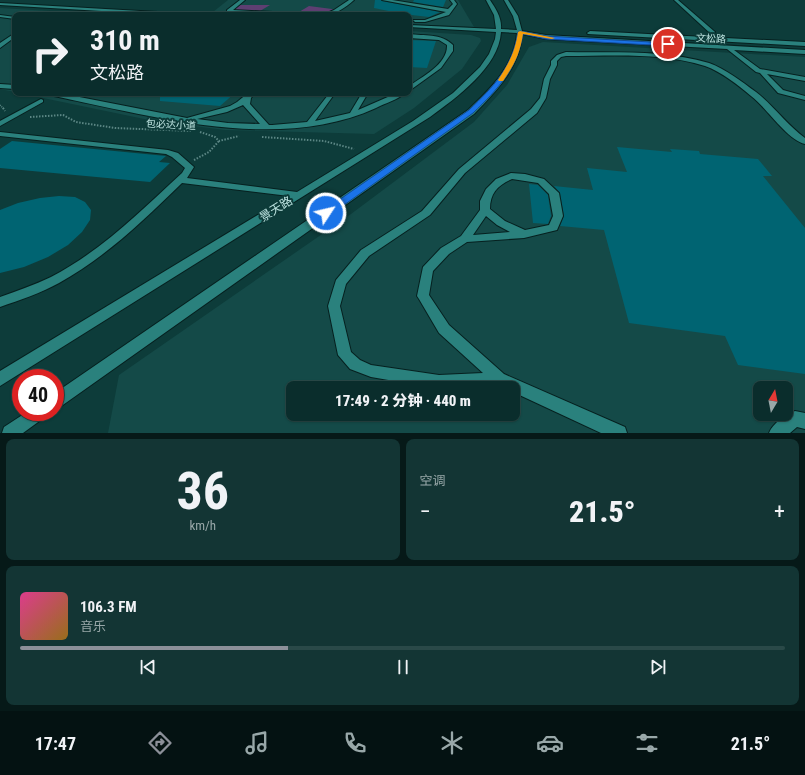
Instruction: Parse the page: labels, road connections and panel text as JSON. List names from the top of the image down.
{
  "streets": {
    "street": ["文松路", "景天路"],
    "path": ["包必达小道"]
  },
  "crossings": [
    ["文松路", "景天路"]
  ],
  "north": "top",
  "page": {
    "turn": ["310 m", "文松路"],
    "limit": "40",
    "trip": "17:49 · 2 分钟 · 440 m",
    "tile": [
      ["36", "km/h"],
      "空调"
    ],
    "heat": ["−", "21.5°", "+"],
    "song": ["106.3 FM", "音乐"],
    "tabs": ["17:47", "21.5°"]
  }
}
